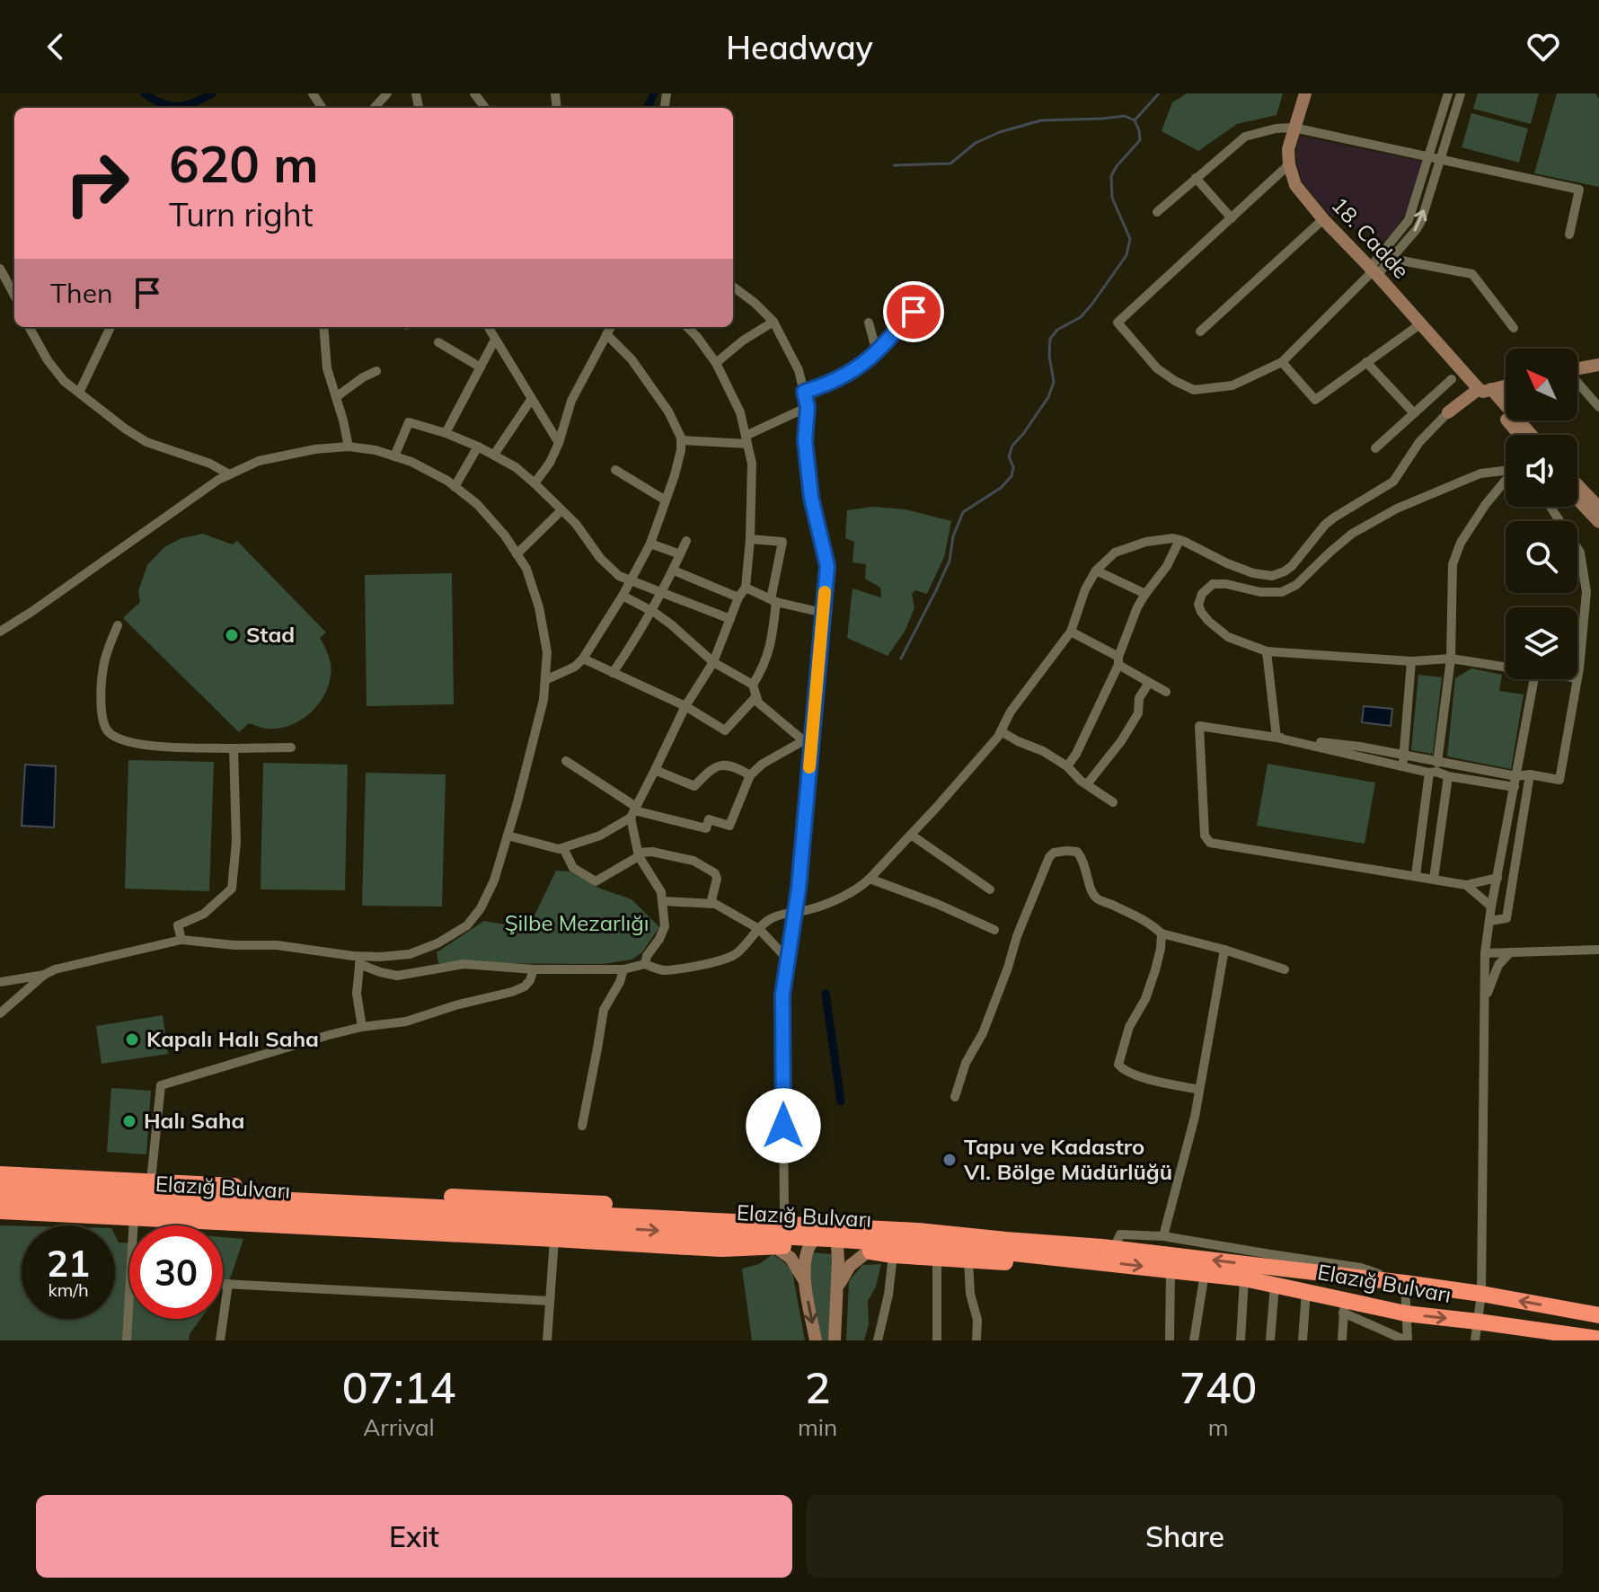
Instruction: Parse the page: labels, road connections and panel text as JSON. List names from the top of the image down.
{
  "streets": {
    "highway": ["Elazığ Bulvarı"],
    "street": ["18. Cadde"]
  },
  "parks": ["Şilbe Mezarlığı"],
  "places": [
    "Stad",
    "Kapalı Halı Saha",
    "Halı Saha",
    "Tapu ve Kadastro VI. Bölge Müdürlüğü"
  ],
  "north": "top left",
  "page": {
    "header": "Headway",
    "turn": ["620 m", "Turn right"],
    "then": "Then",
    "speed": "21 km/h",
    "limit": "30",
    "eta": [
      "07:14",
      "Arrival",
      "2",
      "min",
      "740",
      "m"
    ],
    "buttons": ["Exit", "Share"]
  }
}
